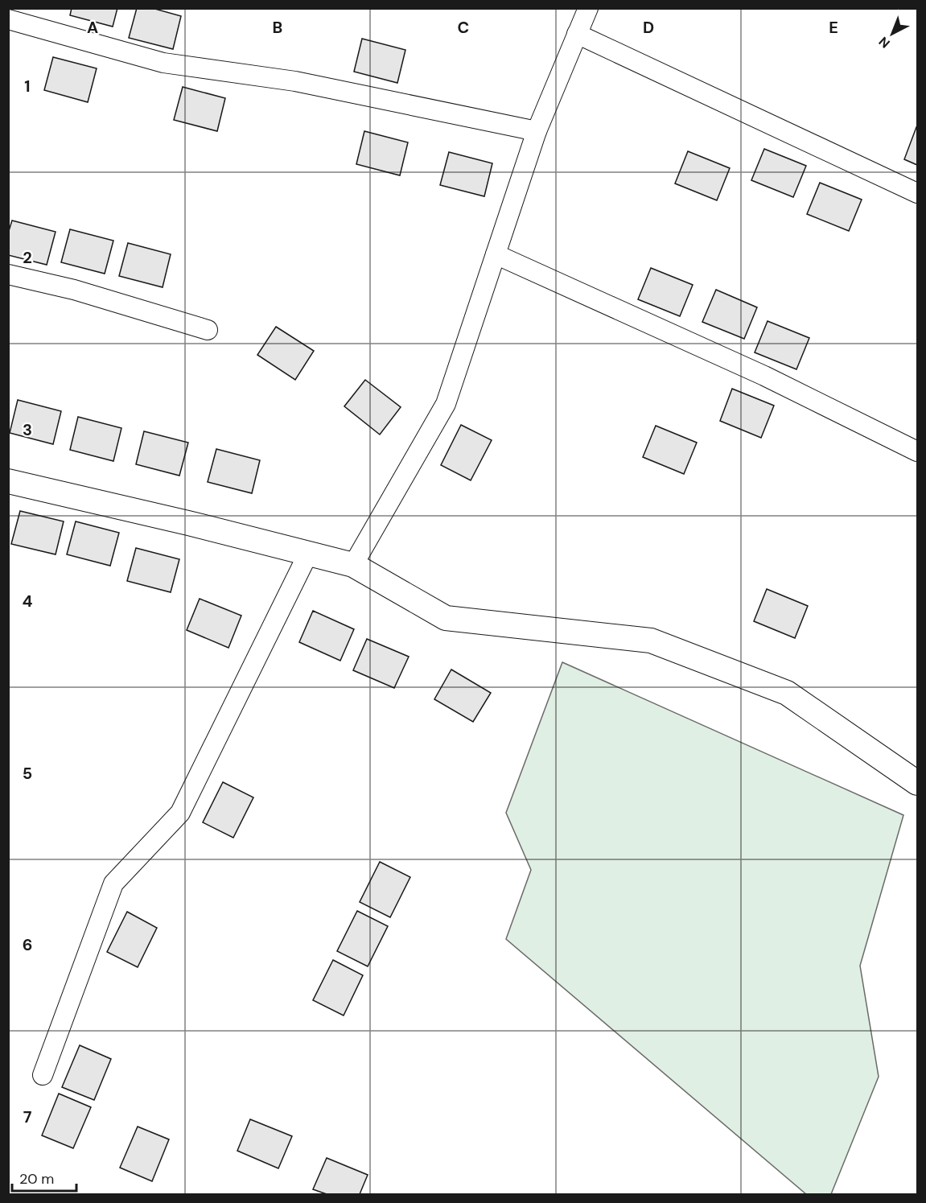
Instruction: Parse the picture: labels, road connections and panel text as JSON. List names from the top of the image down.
{
  "scale_bar": "20 m",
  "north": "bottom left",
  "grid": {
    "columns": [
      "A",
      "B",
      "C",
      "D",
      "E"
    ],
    "rows": [
      "1",
      "2",
      "3",
      "4",
      "5",
      "6",
      "7"
    ]
  }
}
